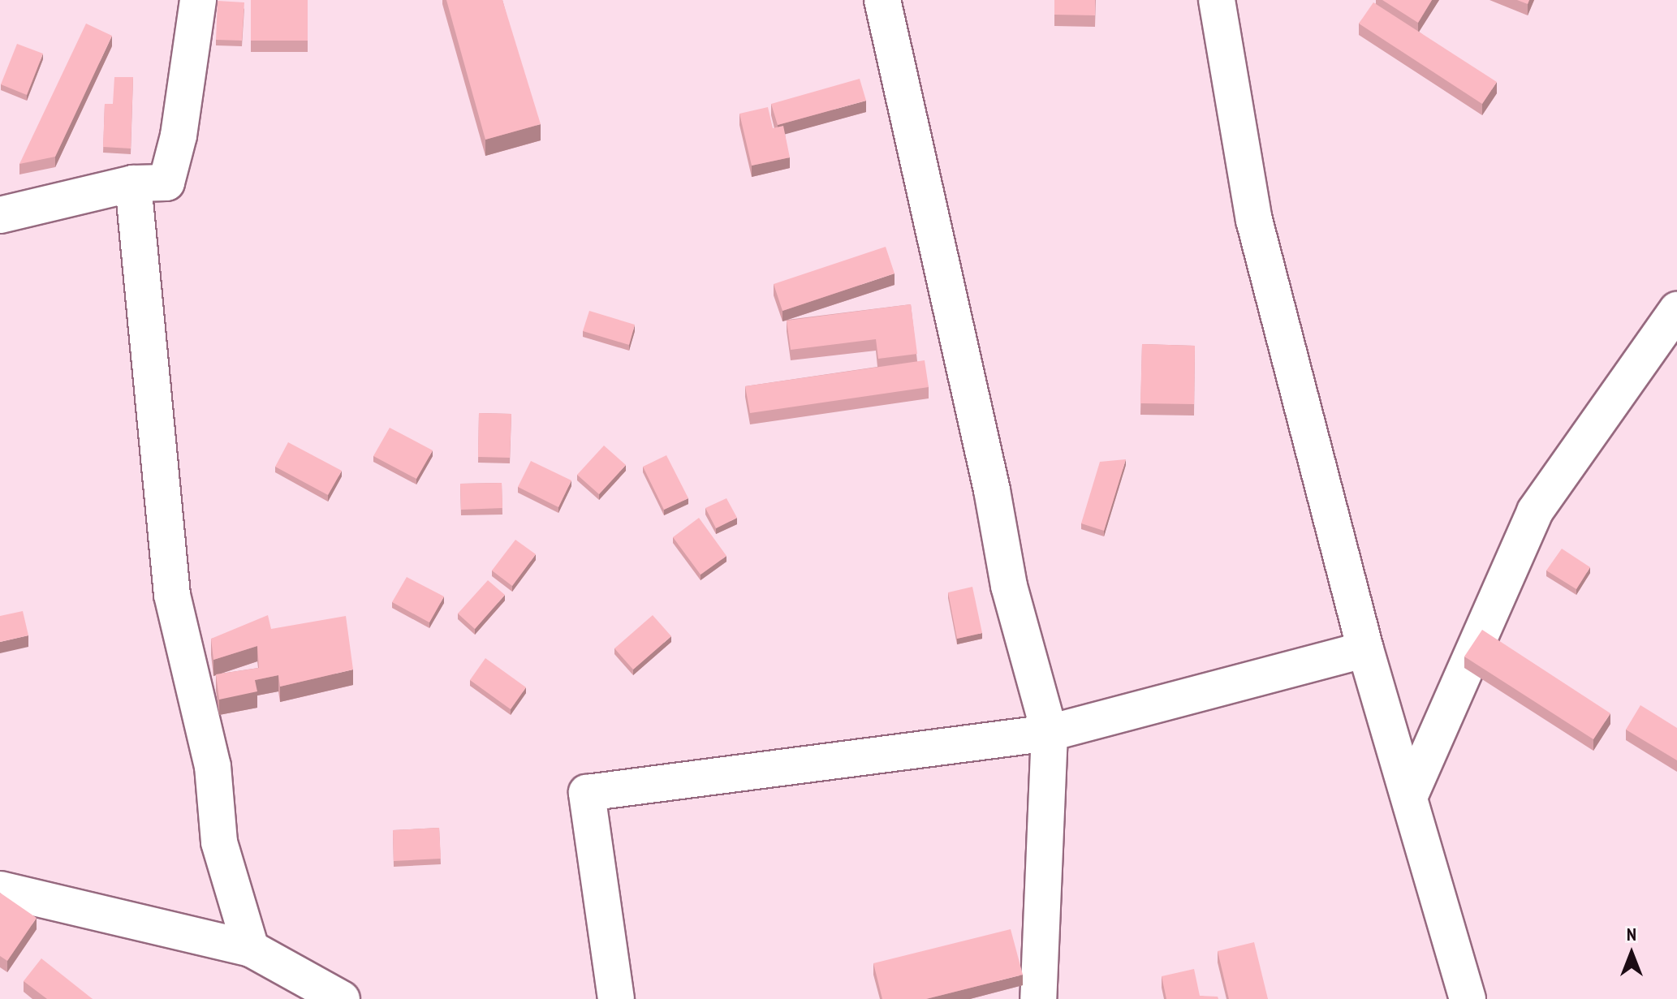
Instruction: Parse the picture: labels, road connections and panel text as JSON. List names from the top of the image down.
{
  "north": "top"
}
